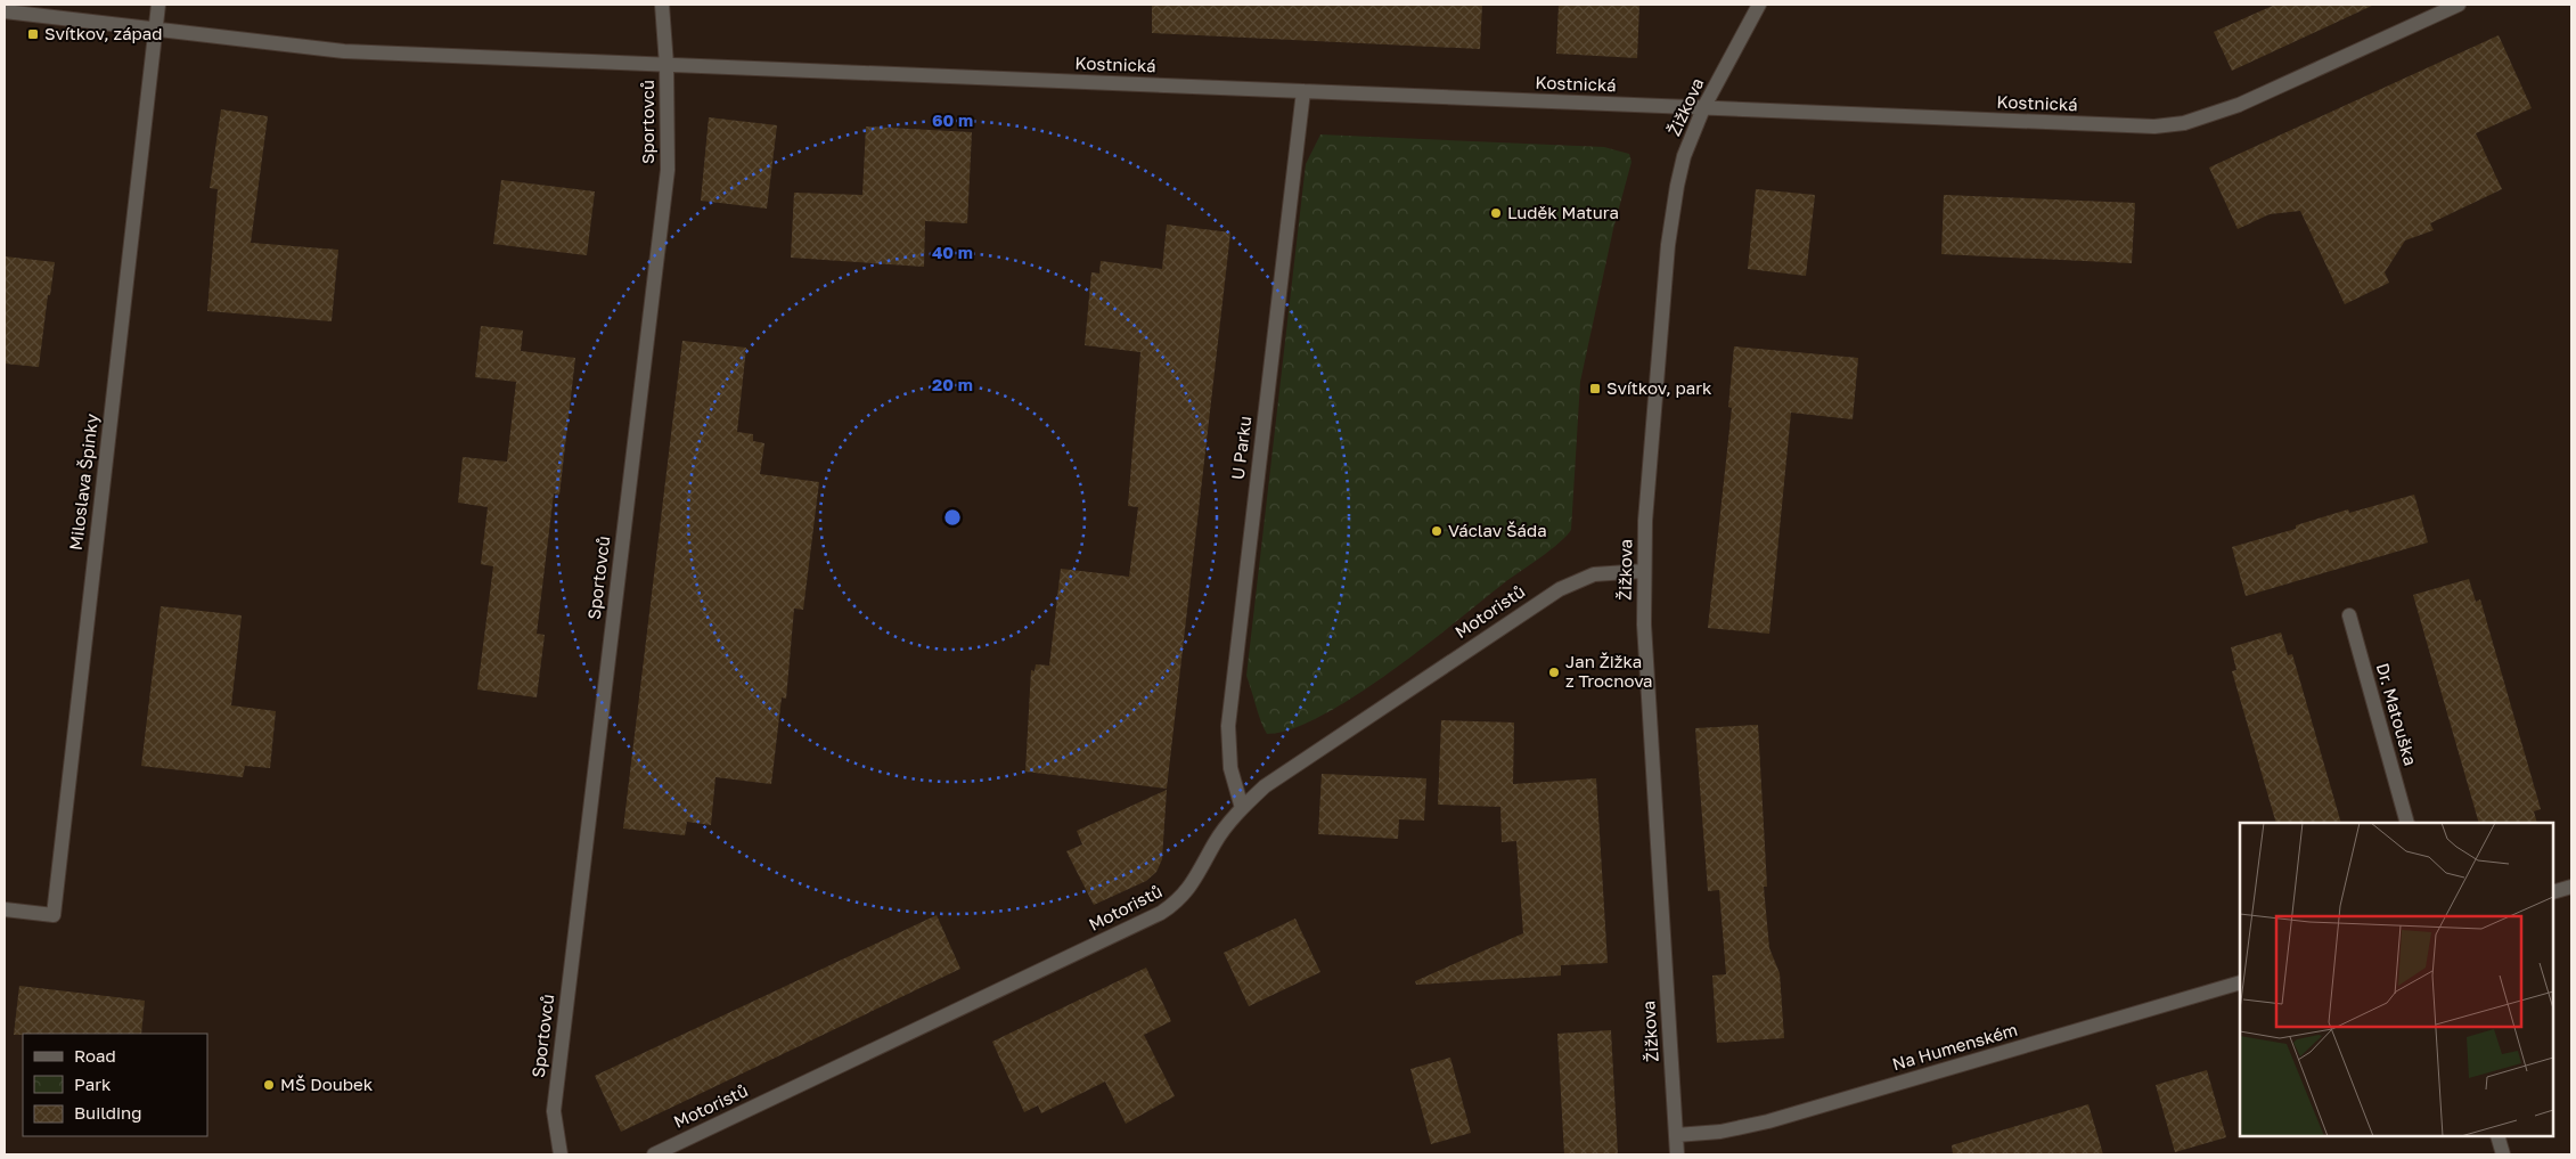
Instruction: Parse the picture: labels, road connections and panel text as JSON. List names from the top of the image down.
{
  "streets": {
    "street": [
      "Kostnická",
      "Žižkova",
      "Sportovců",
      "U Parku",
      "Miloslava Špinky",
      "Motoristů",
      "Dr. Matouška",
      "Na Humenském"
    ]
  },
  "crossings": [
    ["Kostnická", "Žižkova"],
    ["Kostnická", "Sportovců"],
    ["Kostnická", "U Parku"],
    ["Kostnická", "Miloslava Špinky"],
    ["Žižkova", "Motoristů"],
    ["Žižkova", "Na Humenském"],
    ["U Parku", "Motoristů"]
  ],
  "places": {
    "transit": ["Svítkov, západ", "Svítkov, park"],
    "other": [
      "Luděk Matura",
      "Václav Šáda",
      "Jan Žižka z Trocnova",
      "MŠ Doubek"
    ]
  },
  "legend": ["Road", "Park", "Building"],
  "rings": ["60 m", "40 m", "20 m"]
}
